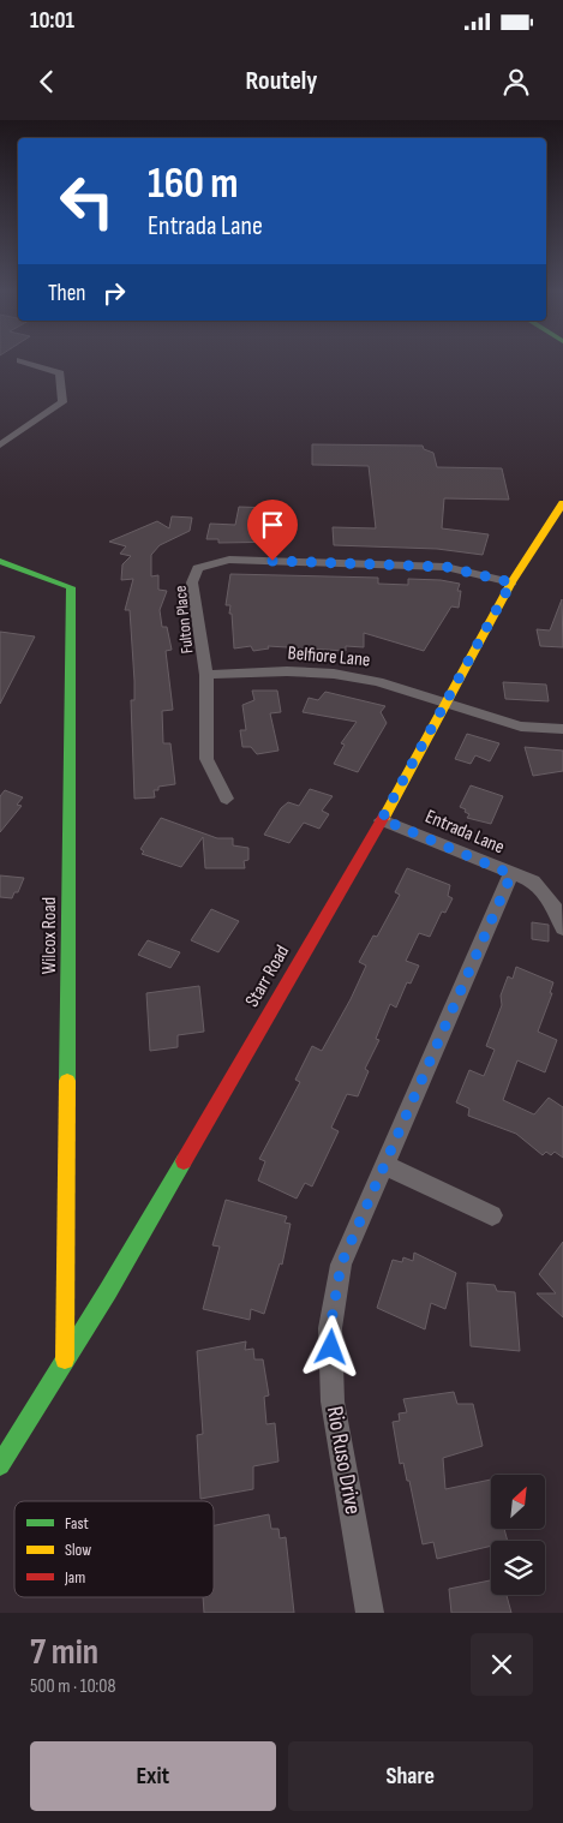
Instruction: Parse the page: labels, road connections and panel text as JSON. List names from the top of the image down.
{
  "streets": {
    "street": [
      "Fulton Place",
      "Belfiore Lane",
      "Entrada Lane",
      "Wilcox Road",
      "Starr Road",
      "Rio Ruso Drive"
    ]
  },
  "crossings": [
    ["Fulton Place", "Belfiore Lane"],
    ["Fulton Place", "Starr Road"],
    ["Belfiore Lane", "Starr Road"],
    ["Entrada Lane", "Starr Road"],
    ["Entrada Lane", "Rio Ruso Drive"],
    ["Wilcox Road", "Starr Road"]
  ],
  "legend": ["Fast", "Slow", "Jam"],
  "north": "top right",
  "page": {
    "status": "10:01",
    "header": "Routely",
    "turn": ["160 m", "Entrada Lane"],
    "then": "Then",
    "heading": ["7 min", "500 m · 10:08"],
    "buttons": ["Exit", "Share"]
  }
}
